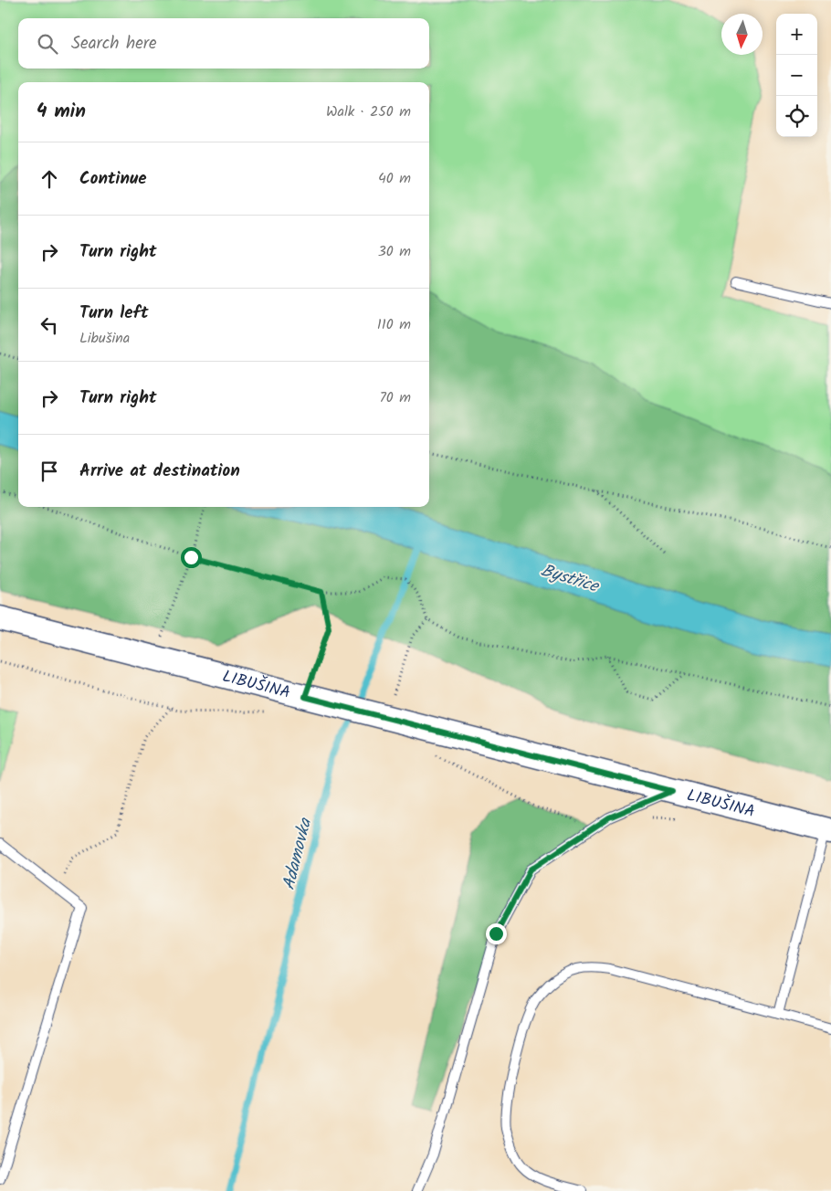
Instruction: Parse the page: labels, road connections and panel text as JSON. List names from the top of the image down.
{
  "streets": {
    "street": ["LIBUŠINA"]
  },
  "water": ["Bystřice", "Adamovka"],
  "north": "bottom",
  "page": {
    "map_buttons": ["+", "−"],
    "search": "Search here",
    "heading": ["4 min", "Walk · 250 m"],
    "list": [
      ["Continue", "40 m"],
      ["Turn right", "30 m"],
      ["Turn left", "Libušina", "110 m"],
      ["Turn right", "70 m"],
      "Arrive at destination"
    ]
  }
}
